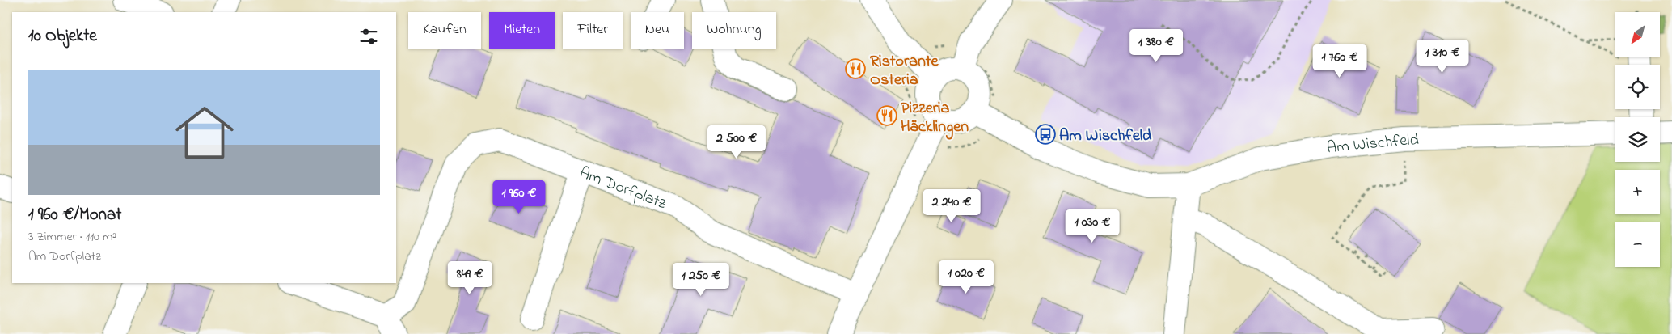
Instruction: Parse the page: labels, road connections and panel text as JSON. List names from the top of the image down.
{
  "streets": {
    "street": ["Am Wischfeld", "Am Dorfplatz"]
  },
  "places": {
    "restaurant": ["Ristorante Osteria", "Pizzeria Häcklingen"],
    "bus stop": ["Am Wischfeld"]
  },
  "north": "bottom left",
  "page": {
    "map_buttons": ["+", "−"],
    "chip": [
      "Kaufen",
      "Mieten",
      "Filter",
      "Neu",
      "Wohnung"
    ],
    "heading": "10 Objekte",
    "price": [
      "1 380 €",
      "1 310 €",
      "1 760 €",
      "2 500 €",
      "1 960 €",
      "2 240 €",
      "1 030 €",
      "1 020 €",
      "849 €",
      "1 250 €"
    ],
    "list": [
      {
        "name": "1 960 €/Monat",
        "note": "3 Zimmer · 110 m² · Am Dorfplatz"
      }
    ]
  }
}
